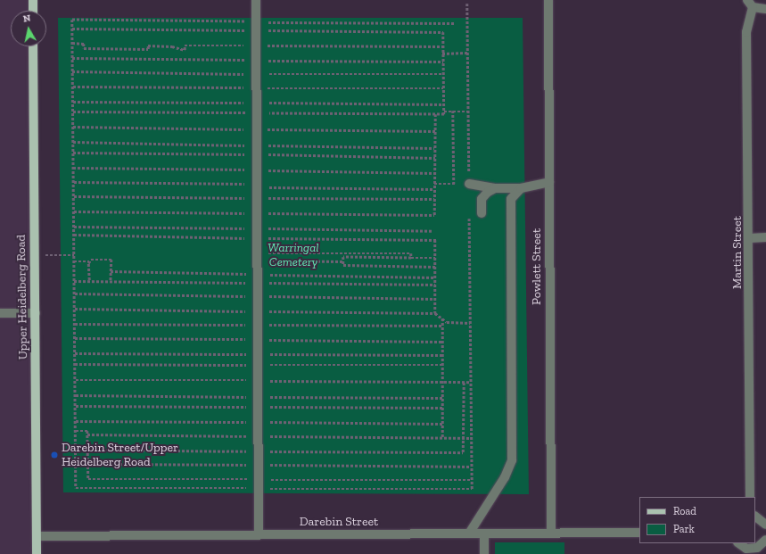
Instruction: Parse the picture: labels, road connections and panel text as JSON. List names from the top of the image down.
{
  "streets": {
    "main road": ["Upper Heidelberg Road"],
    "street": ["Martin Street", "Powlett Street", "Darebin Street"]
  },
  "crossings": [
    ["Powlett Street", "Darebin Street"],
    ["Upper Heidelberg Road", "Darebin Street"]
  ],
  "parks": ["Warringal Cemetery"],
  "places": ["Darebin Street/Upper Heidelberg Road"],
  "legend": ["Road", "Park"],
  "north": "top"
}
